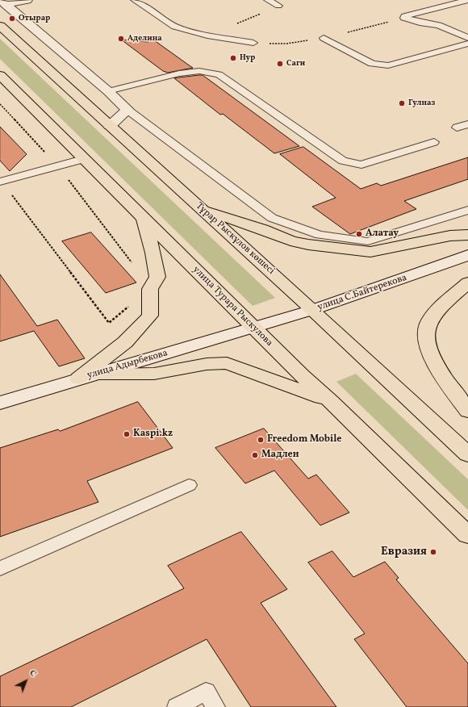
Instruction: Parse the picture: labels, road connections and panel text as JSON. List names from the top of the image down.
{
  "streets": {
    "main road": ["Тұрар Рыскұлов көшесі", "улица Турара Рыскулова"],
    "street": ["улица С.Байтерекова", "улица Адырбекова"]
  },
  "crossings": [
    ["Тұрар Рыскұлов көшесі", "улица С.Байтерекова"],
    ["улица С.Байтерекова", "улица Турара Рыскулова"],
    ["улица С.Байтерекова", "улица Адырбекова"],
    ["улица Турара Рыскулова", "улица Адырбекова"]
  ],
  "places": [
    "Отырар",
    "Аделина",
    "Нур",
    "Саги",
    "Гулназ",
    "Алатау",
    "Kaspi.kz",
    "Freedom Mobile",
    "Мадлен",
    "Евразия"
  ],
  "north": "top right"
}
